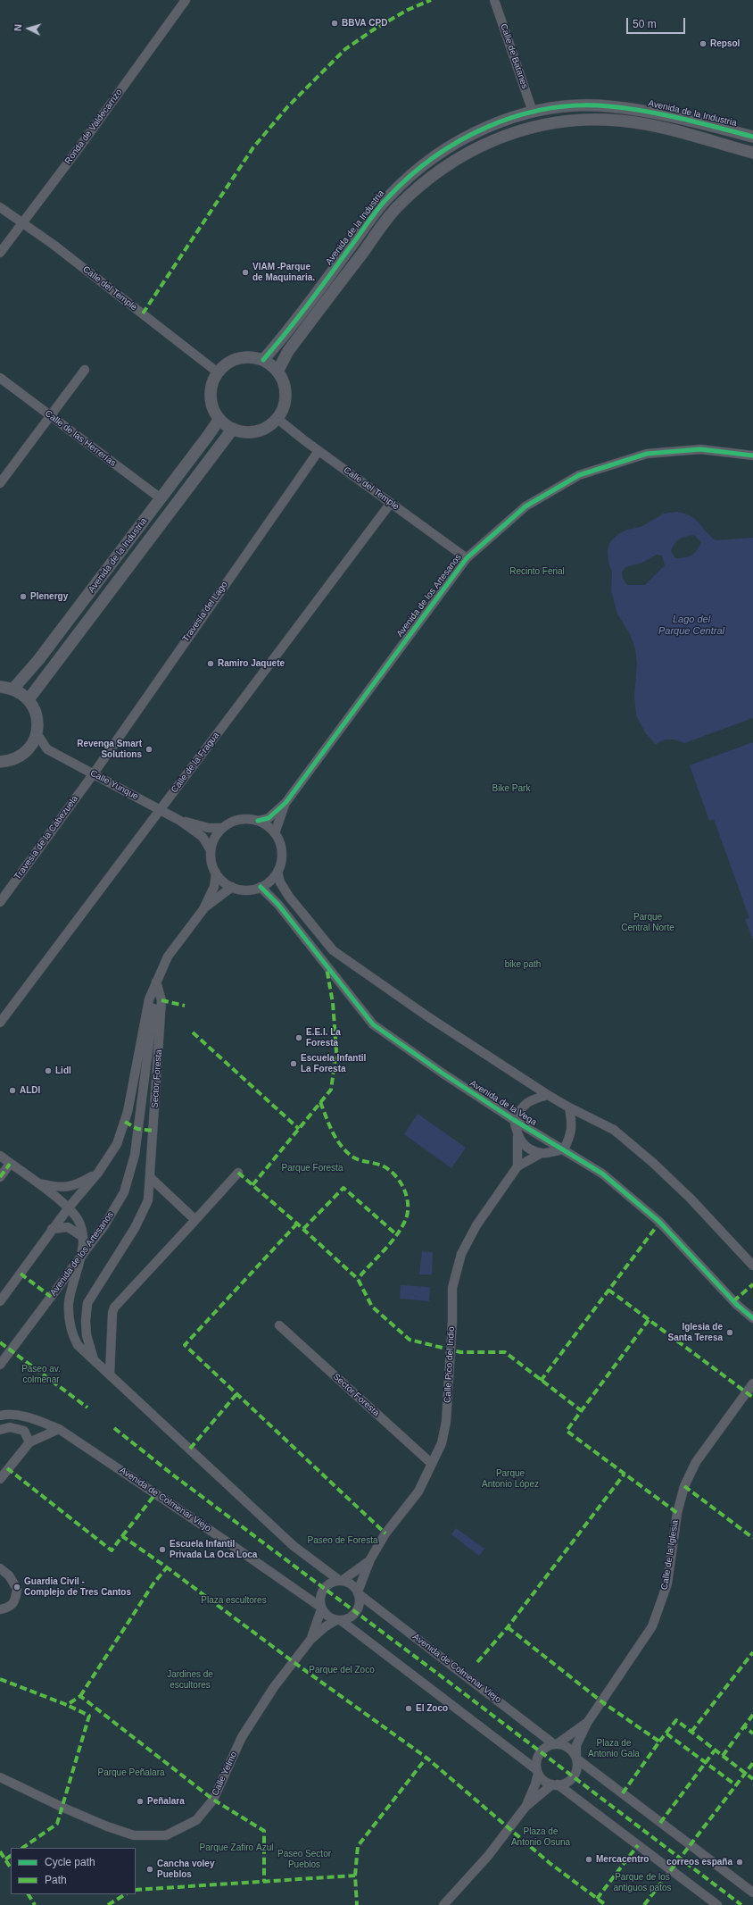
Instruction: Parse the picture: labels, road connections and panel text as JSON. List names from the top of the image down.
{
  "streets": {
    "street": [
      "Calle de Batanes",
      "Avenida de la Industria",
      "Ronda de Valdecarrizo",
      "Calle del Temple",
      "Calle de las Herrerías",
      "Avenida de los Artesanos",
      "Travesía del Lago",
      "Calle de la Fragua",
      "Calle Yunque",
      "Travesía de la Cabezuela",
      "Sector Foresta",
      "Avenida de la Vega",
      "Calle Pico del Indio",
      "Avenida de Colmenar Viejo",
      "Calle de la Iglesia",
      "Calle Yelmo"
    ]
  },
  "crossings": [
    ["Calle de Batanes", "Avenida de la Industria"],
    ["Avenida de la Industria", "Calle del Temple"],
    ["Avenida de la Industria", "Calle de las Herrerías"],
    ["Ronda de Valdecarrizo", "Calle del Temple"],
    ["Calle del Temple", "Avenida de los Artesanos"],
    ["Calle del Temple", "Travesía del Lago"],
    ["Calle del Temple", "Calle de la Fragua"],
    ["Avenida de los Artesanos", "Calle Yunque"],
    ["Avenida de los Artesanos", "Sector Foresta"],
    ["Avenida de los Artesanos", "Avenida de la Vega"],
    ["Travesía del Lago", "Calle Yunque"],
    ["Travesía del Lago", "Travesía de la Cabezuela"],
    ["Calle de la Fragua", "Calle Yunque"],
    ["Calle Yunque", "Travesía de la Cabezuela"],
    ["Calle Yunque", "Avenida de la Vega"],
    ["Sector Foresta", "Calle Pico del Indio"],
    ["Avenida de la Vega", "Calle Pico del Indio"],
    ["Calle Pico del Indio", "Avenida de Colmenar Viejo"],
    ["Avenida de Colmenar Viejo", "Calle de la Iglesia"]
  ],
  "water": ["Lago del Parque Central"],
  "parks": [
    "Recinto Ferial",
    "Bike Park",
    "Parque Central Norte",
    "bike path",
    "Parque Foresta",
    "Paseo av. colmenar",
    "Parque Antonio López",
    "Paseo de Foresta",
    "Plaza escultores",
    "Parque del Zoco",
    "Jardines de escultores",
    "Plaza de Antonio Gala",
    "Parque Peñalara",
    "Plaza de Antonio Osuna",
    "Parque Zafiro Azul",
    "Paseo Sector Pueblos",
    "Parque de los antiguos patos"
  ],
  "places": [
    "BBVA CPD",
    "Repsol",
    "VIAM -Parque de Maquinaria.",
    "Plenergy",
    "Ramiro Jaquete",
    "Revenga Smart Solutions",
    "E.E.I. La Foresta",
    "Escuela Infantil La Foresta",
    "Lidl",
    "ALDI",
    "Iglesia de Santa Teresa",
    "Escuela Infantil Privada La Oca Loca",
    "Guardia Civil - Complejo de Tres Cantos",
    "El Zoco",
    "Peñalara",
    "Mercacentro",
    "correos españa",
    "Cancha voley Pueblos"
  ],
  "legend": ["Cycle path", "Path"],
  "scale_bar": "50 m",
  "north": "left"
}
